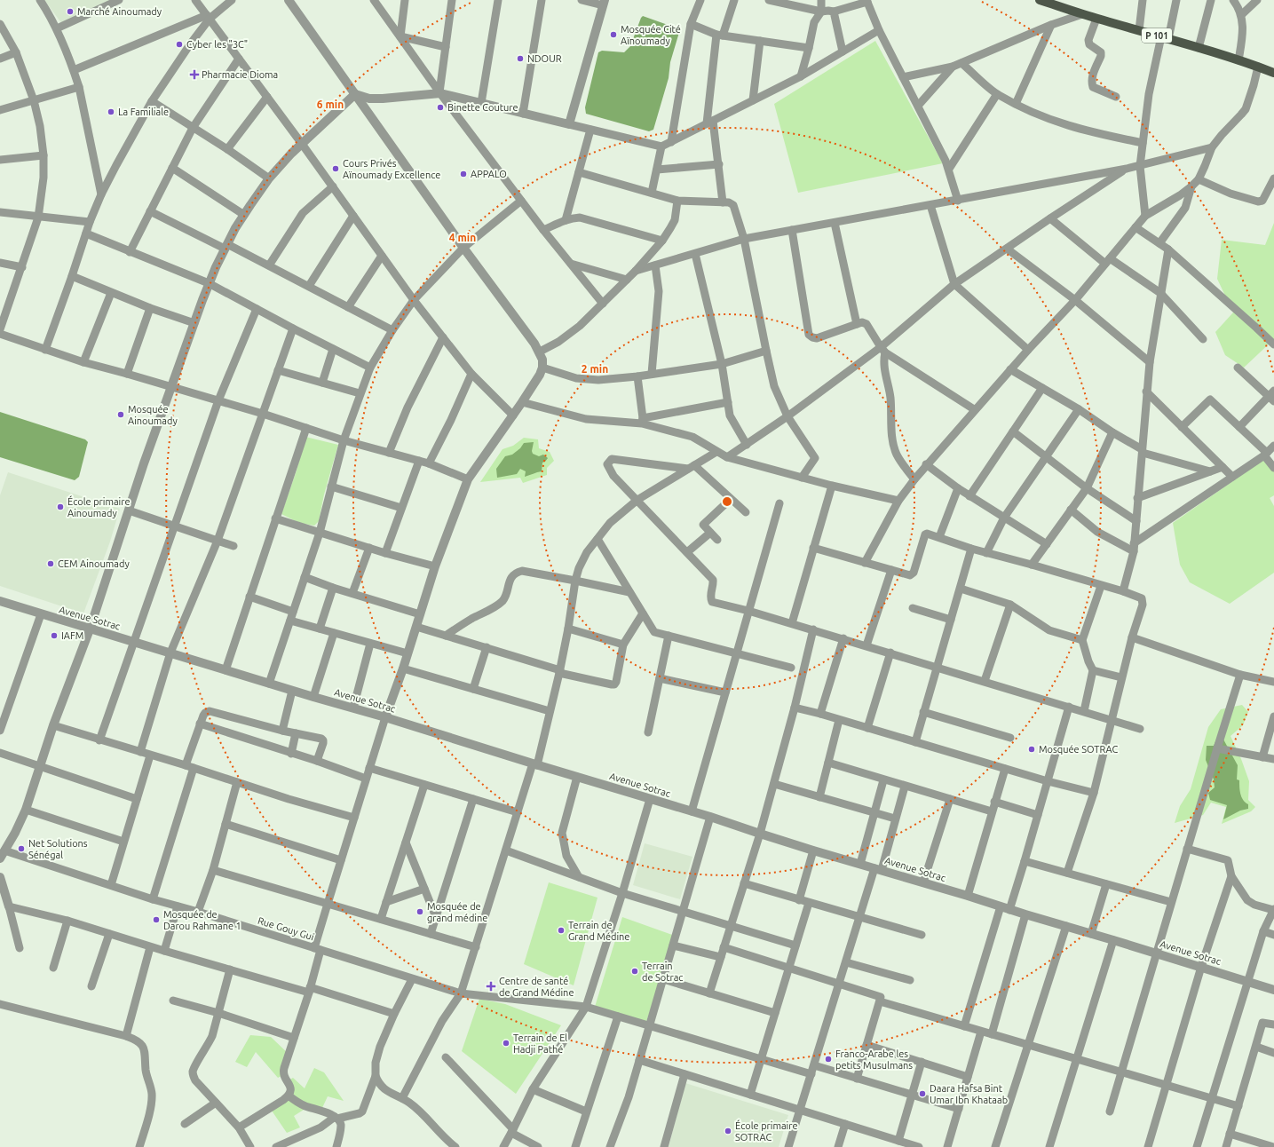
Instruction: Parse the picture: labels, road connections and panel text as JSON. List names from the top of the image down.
{
  "streets": {
    "main road": ["P 101"],
    "street": ["Avenue Sotrac", "Rue Gouy Gui"]
  },
  "places": {
    "other": [
      "Marché Ainoumady",
      "Mosquée Cité Aïnoumady",
      "Cyber les \"3C\"",
      "NDOUR",
      "Binette Couture",
      "La Familiale",
      "Cours Privés Aïnoumady Excellence",
      "APPALO",
      "Mosquée Ainoumady",
      "École primaire Ainoumady",
      "CEM Ainoumady",
      "IAFM",
      "Mosquée SOTRAC",
      "Net Solutions Sénégal",
      "Mosquée de grand médine",
      "Mosquée de Darou Rahmane 1",
      "Terrain de Grand Médine",
      "Terrain de Sotrac",
      "Terrain de El Hadji Pathé",
      "Franco-Arabe les petits Musulmans",
      "Daara Hafsa Bint Umar Ibn Khataab",
      "École primaire SOTRAC"
    ],
    "health": ["Pharmacie Dioma", "Centre de santé de Grand Médine"]
  },
  "rings": ["6 min", "4 min", "2 min"]
}
